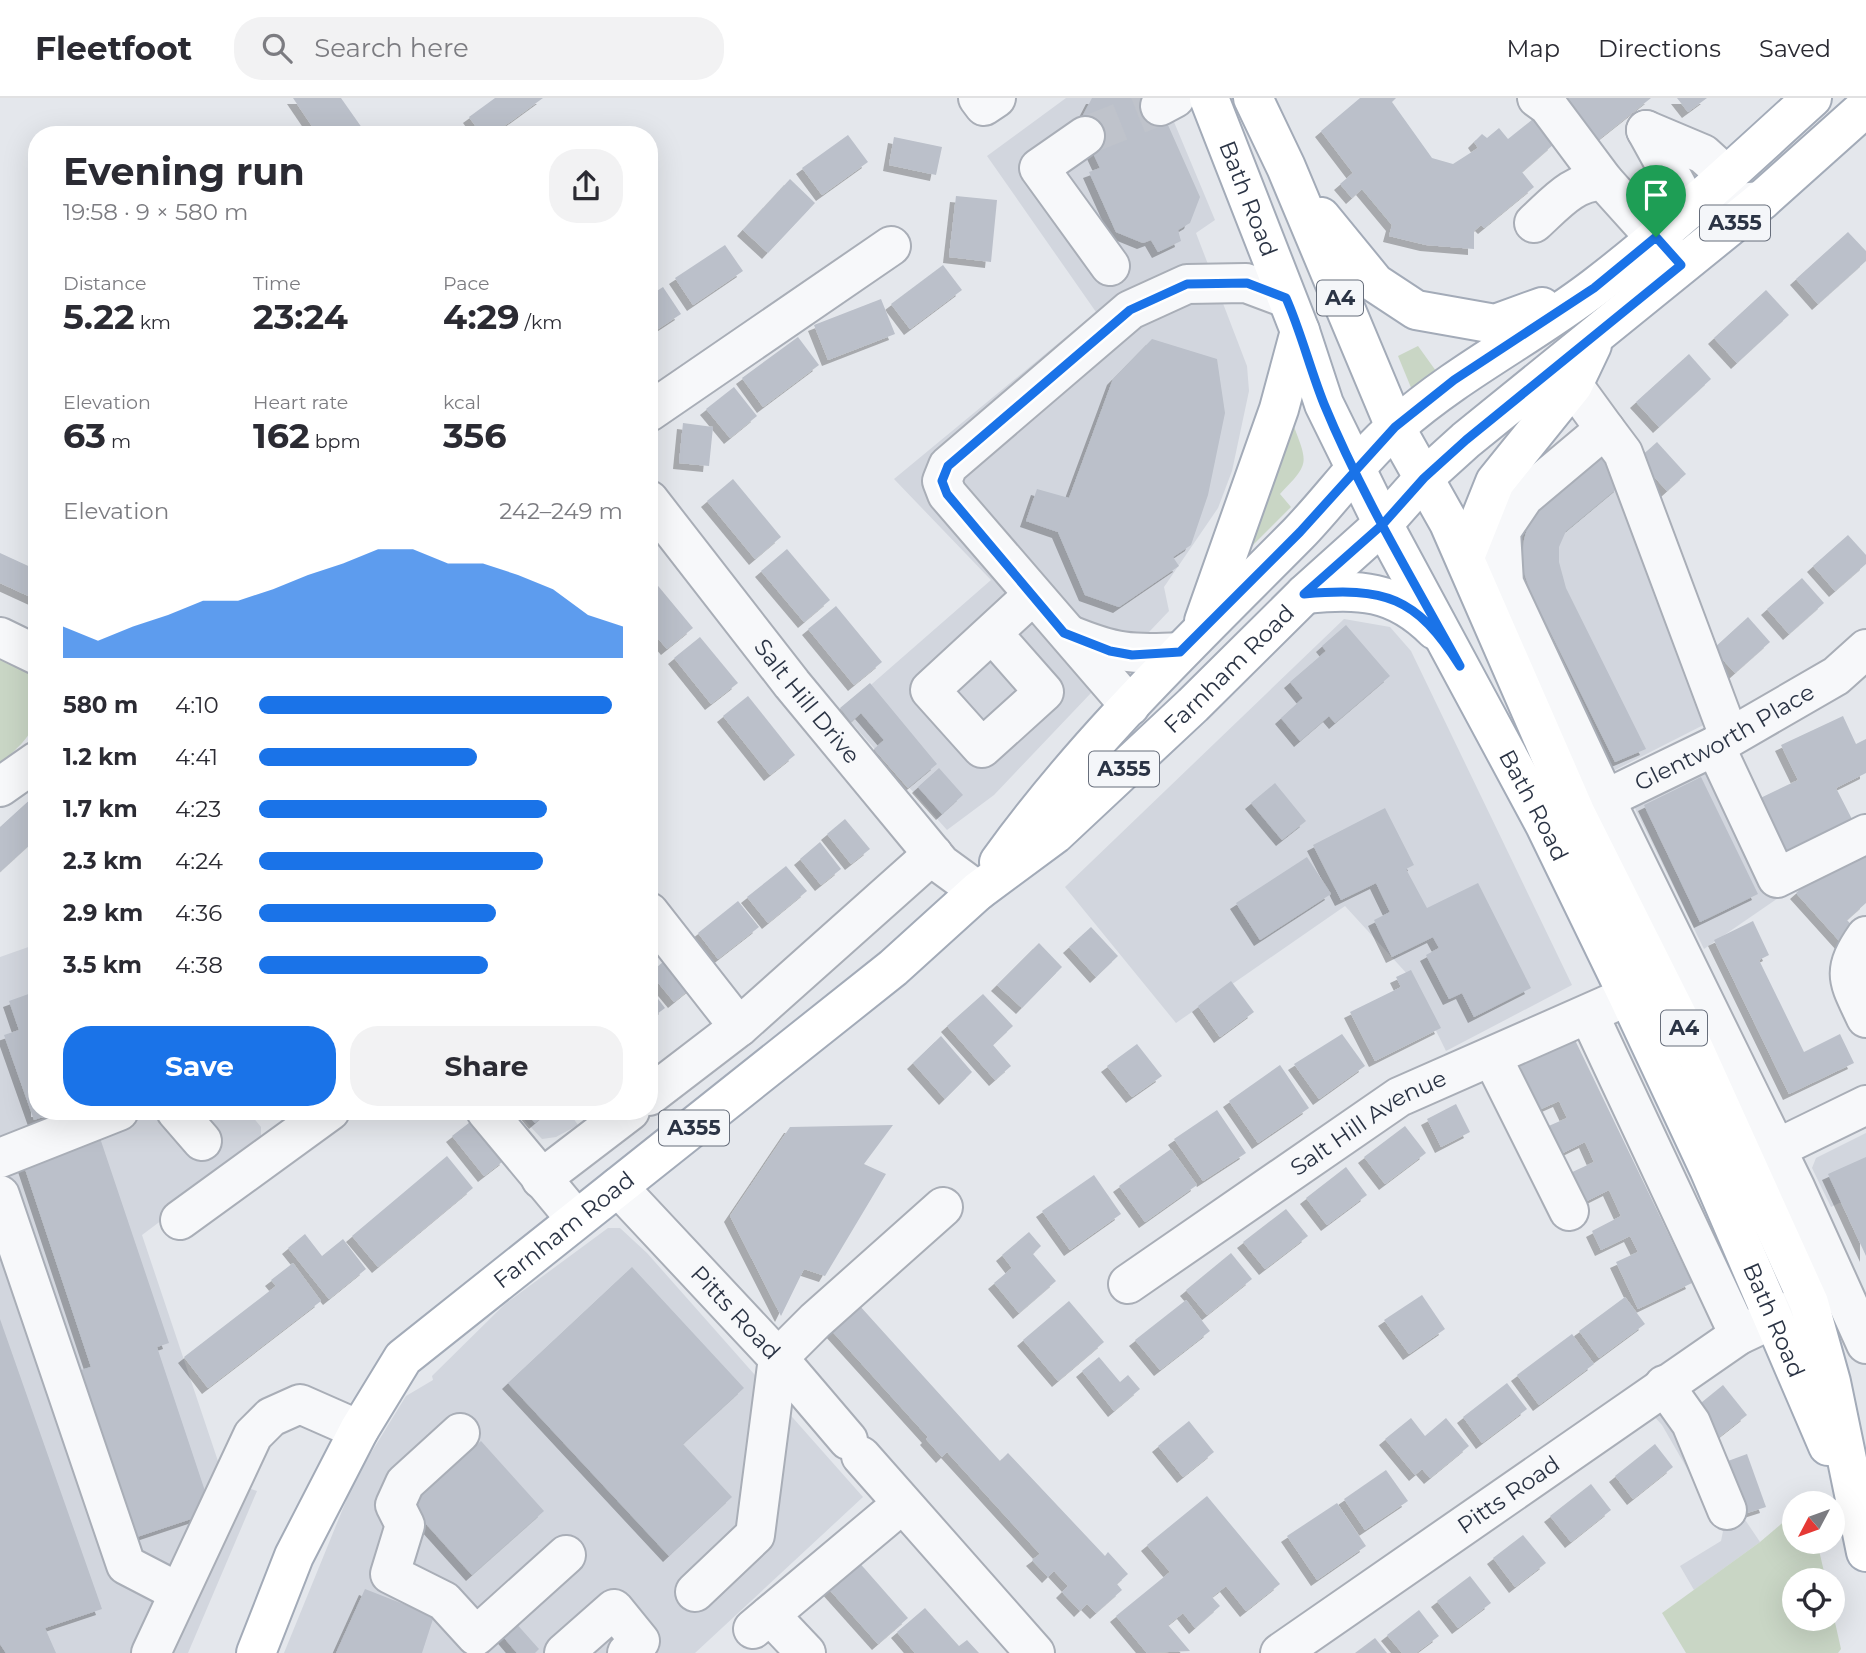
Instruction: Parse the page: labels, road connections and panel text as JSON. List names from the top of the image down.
{
  "streets": {
    "main road": [
      "Bath Road",
      "A355",
      "A4",
      "Farnham Road"
    ],
    "street": [
      "Salt Hill Drive",
      "Glentworth Place",
      "Salt Hill Avenue",
      "Pitts Road"
    ]
  },
  "crossings": [
    ["Bath Road", "A355"],
    ["Bath Road", "Farnham Road"],
    ["Bath Road", "Glentworth Place"],
    ["Bath Road", "Salt Hill Avenue"],
    ["Bath Road", "Pitts Road"],
    ["A355", "Farnham Road"],
    ["Farnham Road", "Salt Hill Drive"],
    ["Farnham Road", "Pitts Road"]
  ],
  "north": "bottom left",
  "page": {
    "header": "Fleetfoot",
    "search": "Search here",
    "nav": ["Map", "Directions", "Saved"],
    "heading": ["Evening run", "19:58 · 9 × 580 m"],
    "stats": [
      ["Distance", "5.22 km"],
      ["Time", "23:24"],
      ["Pace", "4:29 /km"],
      ["Elevation", "63 m"],
      ["Heart rate", "162 bpm"],
      ["kcal", "356"]
    ],
    "chart": ["Elevation", "242–249 m"],
    "list": [
      {
        "name": "580 m",
        "note": "4:10"
      },
      {
        "name": "1.2 km",
        "note": "4:41"
      },
      {
        "name": "1.7 km",
        "note": "4:23"
      },
      {
        "name": "2.3 km",
        "note": "4:24"
      },
      {
        "name": "2.9 km",
        "note": "4:36"
      },
      {
        "name": "3.5 km",
        "note": "4:38"
      }
    ],
    "buttons": ["Save", "Share"]
  }
}
